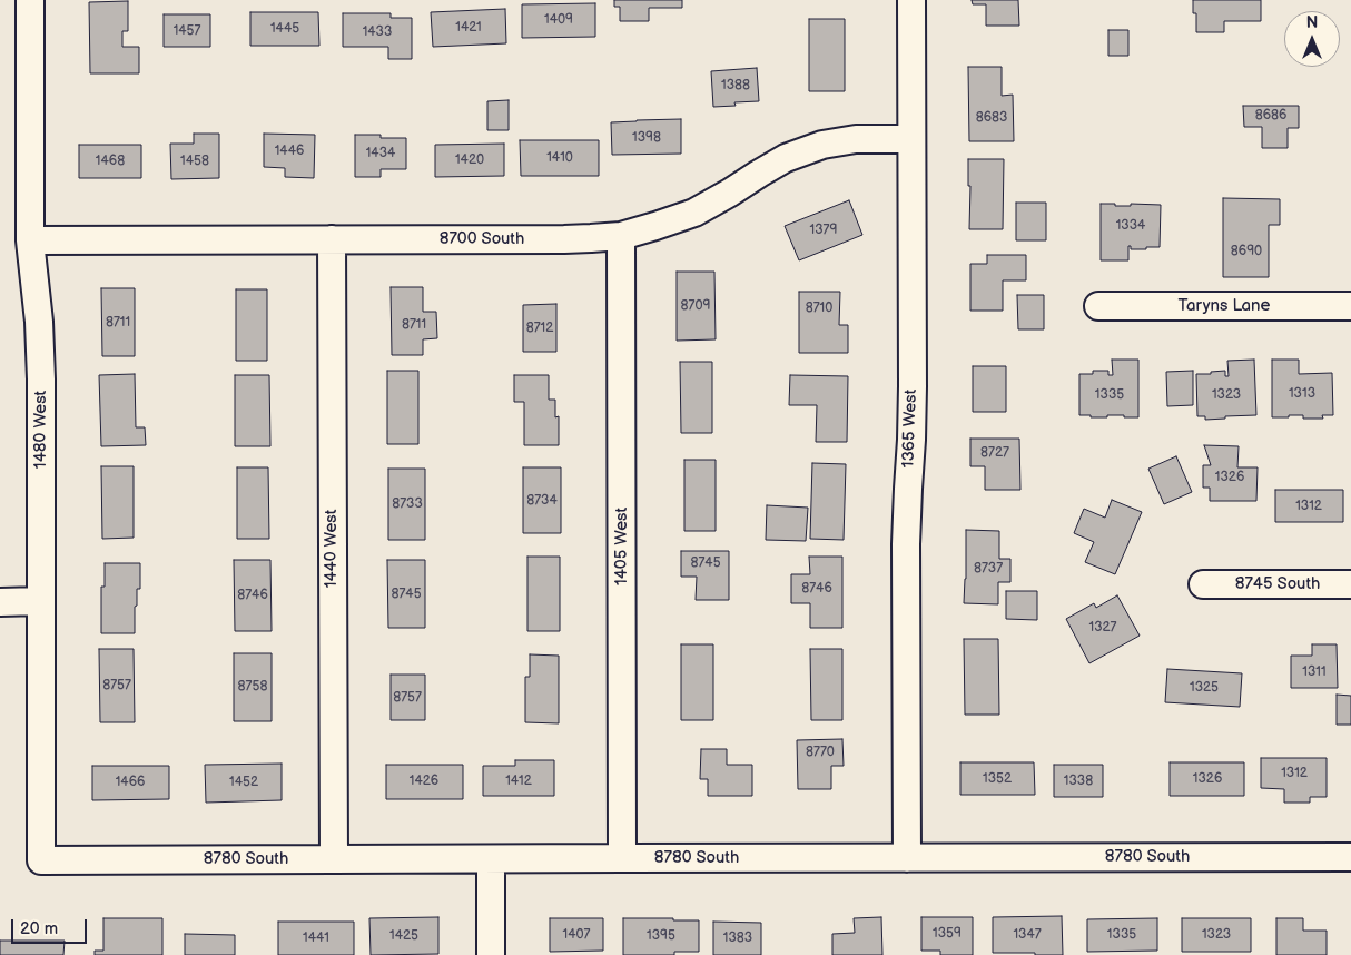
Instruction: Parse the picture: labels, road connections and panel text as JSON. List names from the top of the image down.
{
  "streets": {
    "street": [
      "8700 South",
      "Taryns Lane",
      "1365 West",
      "1480 West",
      "1405 West",
      "1440 West",
      "8745 South",
      "8780 South"
    ]
  },
  "crossings": [
    ["8700 South", "1365 West"],
    ["8700 South", "1480 West"],
    ["8700 South", "1405 West"],
    ["8700 South", "1440 West"],
    ["1365 West", "8780 South"],
    ["1480 West", "8780 South"],
    ["1405 West", "8780 South"],
    ["1440 West", "8780 South"]
  ],
  "house_numbers": [
    "1409",
    "1421",
    "1445",
    "1457",
    "1433",
    "1388",
    "8686",
    "8683",
    "1398",
    "1446",
    "1434",
    "1410",
    "1420",
    "1468",
    "1458",
    "1334",
    "1379",
    "8690",
    "8709",
    "8710",
    "8711",
    "8711",
    "8712",
    "1313",
    "1335",
    "1323",
    "8727",
    "1326",
    "8734",
    "8733",
    "1312",
    "8745",
    "8737",
    "8746",
    "8745",
    "8746",
    "1327",
    "1311",
    "8757",
    "8758",
    "1325",
    "8757",
    "8770",
    "1312",
    "1352",
    "1326",
    "1426",
    "1412",
    "1338",
    "1466",
    "1452",
    "1359",
    "1407",
    "1347",
    "1335",
    "1323",
    "1425",
    "1395",
    "1441",
    "1383"
  ],
  "scale_bar": "20 m",
  "north": "top"
}
